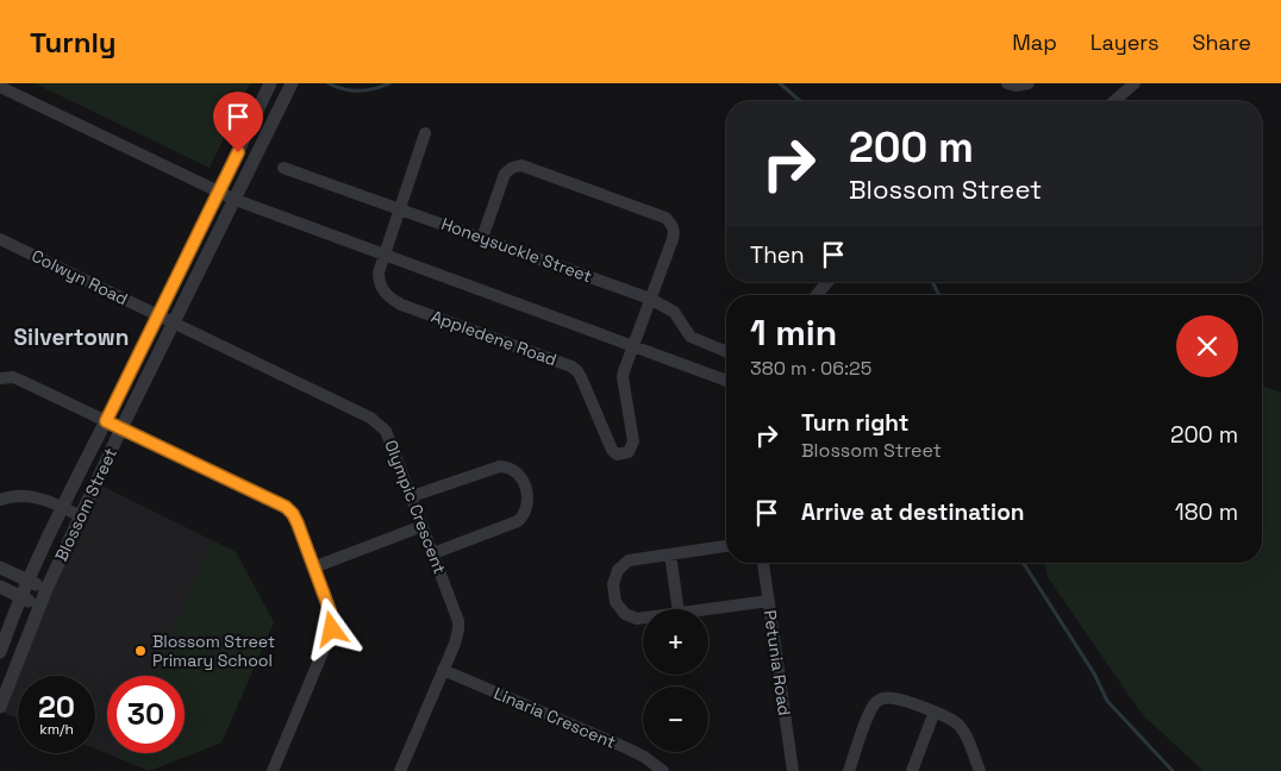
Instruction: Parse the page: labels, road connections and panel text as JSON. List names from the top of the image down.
{
  "streets": {
    "street": [
      "Honeysuckle Street",
      "Colwyn Road",
      "Appledene Road",
      "Blossom Street",
      "Olympic Crescent",
      "Petunia Road",
      "Linaria Crescent"
    ]
  },
  "crossings": [
    ["Colwyn Road", "Blossom Street"],
    ["Colwyn Road", "Olympic Crescent"],
    ["Blossom Street", "Olympic Crescent"],
    ["Olympic Crescent", "Linaria Crescent"]
  ],
  "districts": ["Silvertown"],
  "places": ["Blossom Street Primary School"],
  "page": {
    "header": "Turnly",
    "nav": ["Map", "Layers", "Share"],
    "turn": ["200 m", "Blossom Street"],
    "then": "Then",
    "heading": ["1 min", "380 m · 06:25"],
    "list": [
      {
        "name": "Turn right",
        "note": "Blossom Street",
        "value": "200 m"
      },
      {
        "name": "Arrive at destination",
        "value": "180 m"
      }
    ],
    "map_buttons": ["+", "−"],
    "speed": "20 km/h",
    "limit": "30"
  }
}
